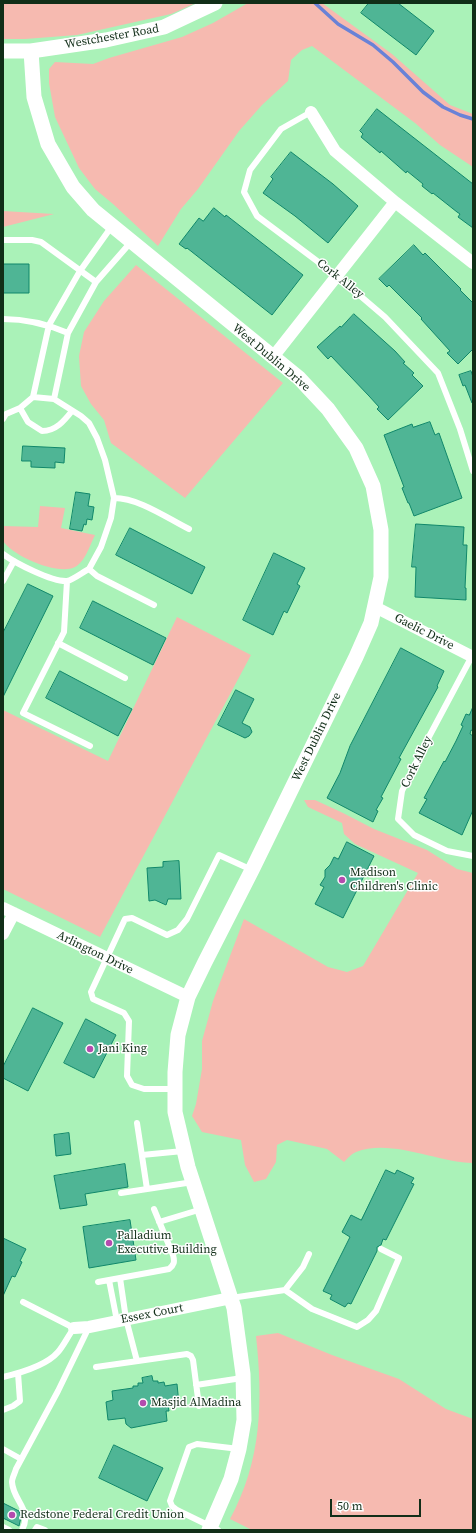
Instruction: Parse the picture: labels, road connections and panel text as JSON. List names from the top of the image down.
{
  "streets": {
    "street": [
      "Westchester Road",
      "West Dublin Drive",
      "Gaelic Drive",
      "Arlington Drive",
      "Essex Court"
    ],
    "lane": ["Cork Alley"]
  },
  "crossings": [
    ["Westchester Road", "West Dublin Drive"],
    ["Cork Alley", "Gaelic Drive"],
    ["West Dublin Drive", "Gaelic Drive"],
    ["West Dublin Drive", "Arlington Drive"],
    ["West Dublin Drive", "Essex Court"]
  ],
  "places": [
    "Madison Children's Clinic",
    "Jani King",
    "Palladium Executive Building",
    "Masjid AlMadina",
    "Redstone Federal Credit Union"
  ],
  "scale_bar": "50 m"
}
